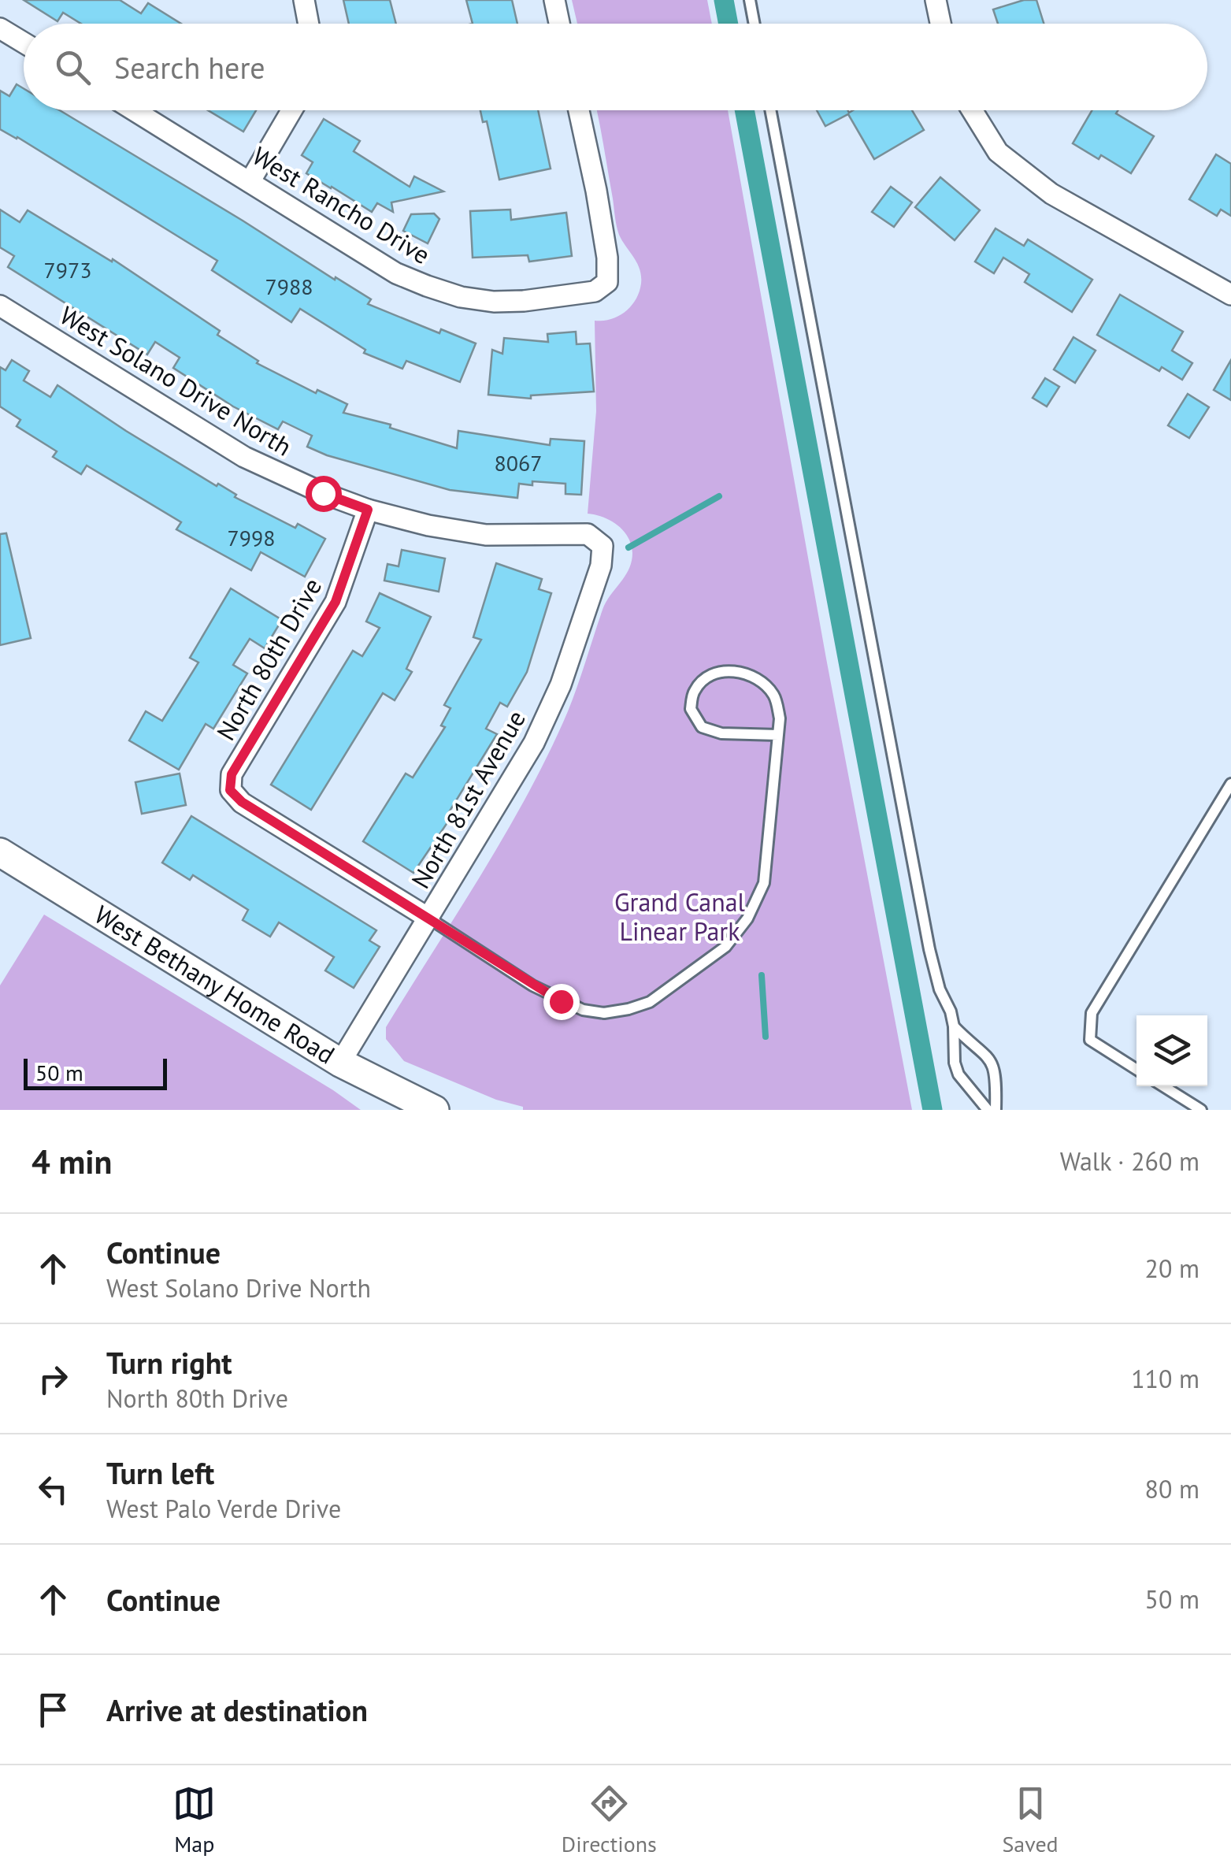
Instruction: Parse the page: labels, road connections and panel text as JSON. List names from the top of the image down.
{
  "streets": {
    "main road": ["West Bethany Home Road"],
    "street": [
      "West Rancho Drive",
      "West Solano Drive North",
      "North 80th Drive",
      "North 81st Avenue"
    ]
  },
  "crossings": [
    ["West Solano Drive North", "North 80th Drive"],
    ["West Solano Drive North", "North 81st Avenue"],
    ["North 80th Drive", "North 81st Avenue"],
    ["North 81st Avenue", "West Bethany Home Road"]
  ],
  "parks": ["Grand Canal Linear Park"],
  "house_numbers": [
    "7973",
    "7988",
    "8067",
    "7998"
  ],
  "scale_bar": "50 m",
  "page": {
    "search": "Search here",
    "scale": "50 m",
    "heading": ["4 min", "Walk · 260 m"],
    "list": [
      ["Continue", "West Solano Drive North", "20 m"],
      ["Turn right", "North 80th Drive", "110 m"],
      ["Turn left", "West Palo Verde Drive", "80 m"],
      ["Continue", "50 m"],
      "Arrive at destination"
    ],
    "nav": ["Map", "Directions", "Saved"]
  }
}
